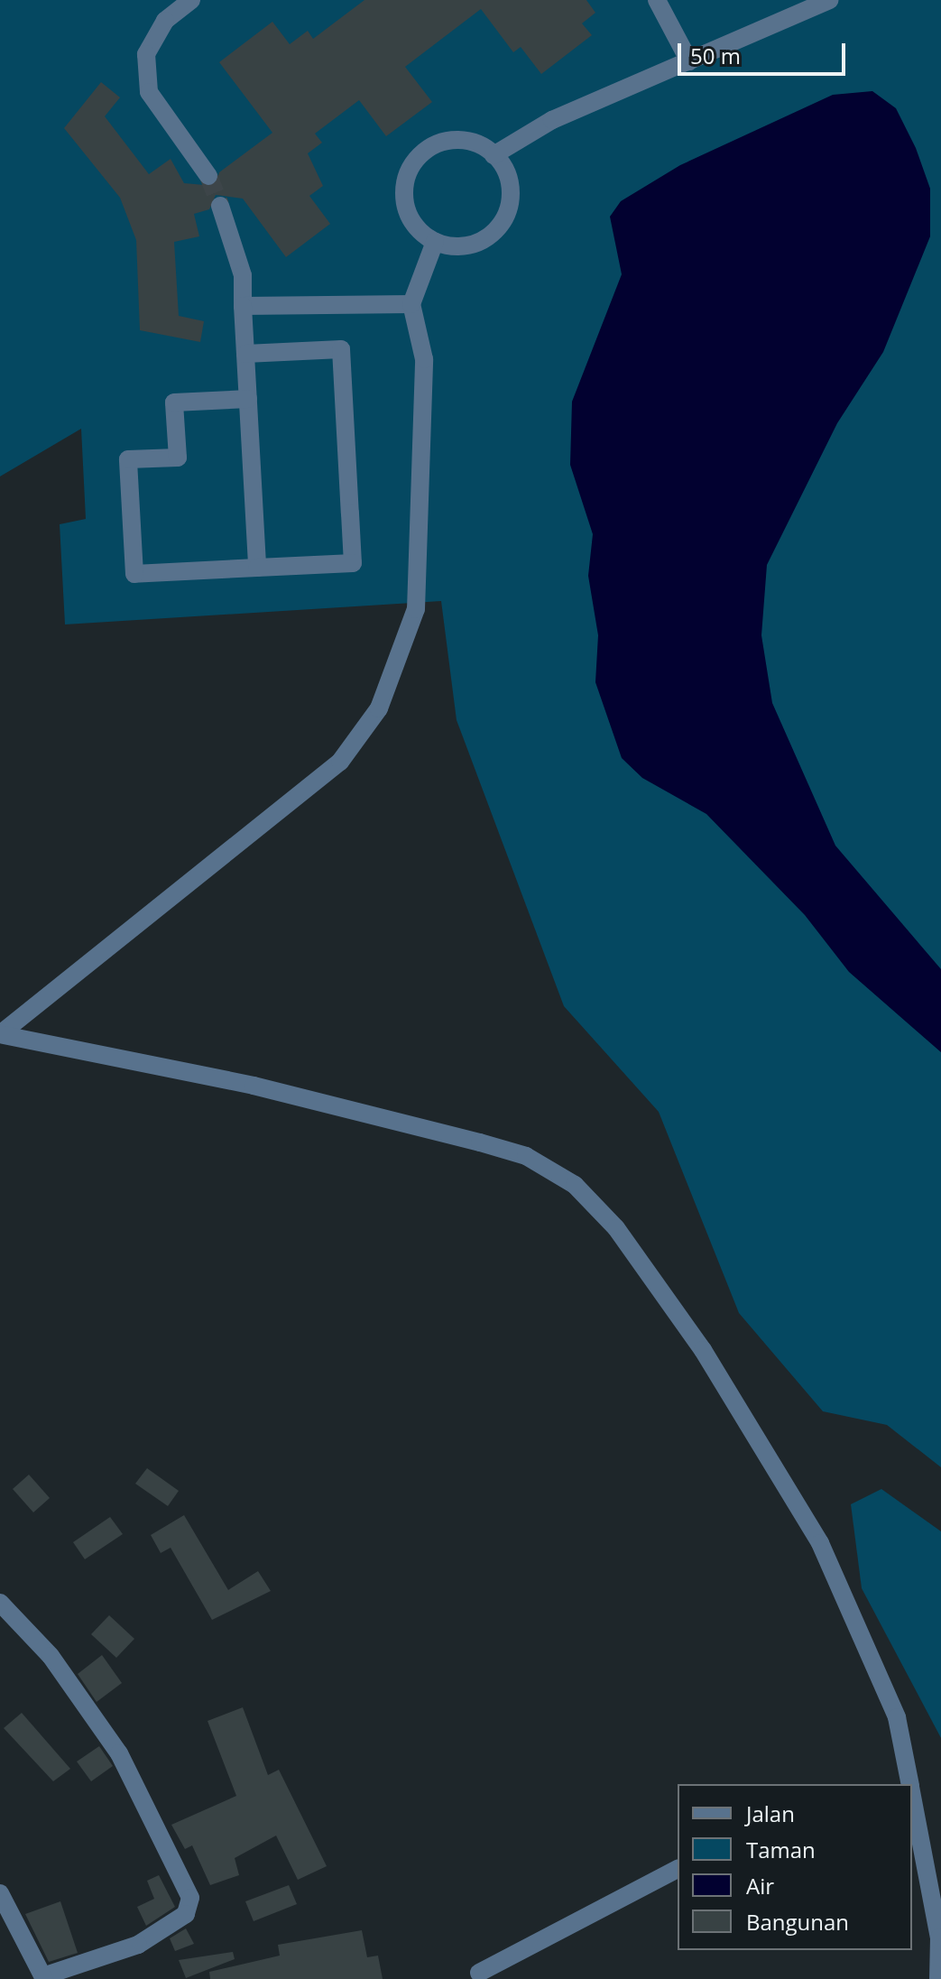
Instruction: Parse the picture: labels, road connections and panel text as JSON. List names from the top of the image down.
{
  "legend": [
    "Jalan",
    "Taman",
    "Air",
    "Bangunan"
  ],
  "scale_bar": "50 m"
}
